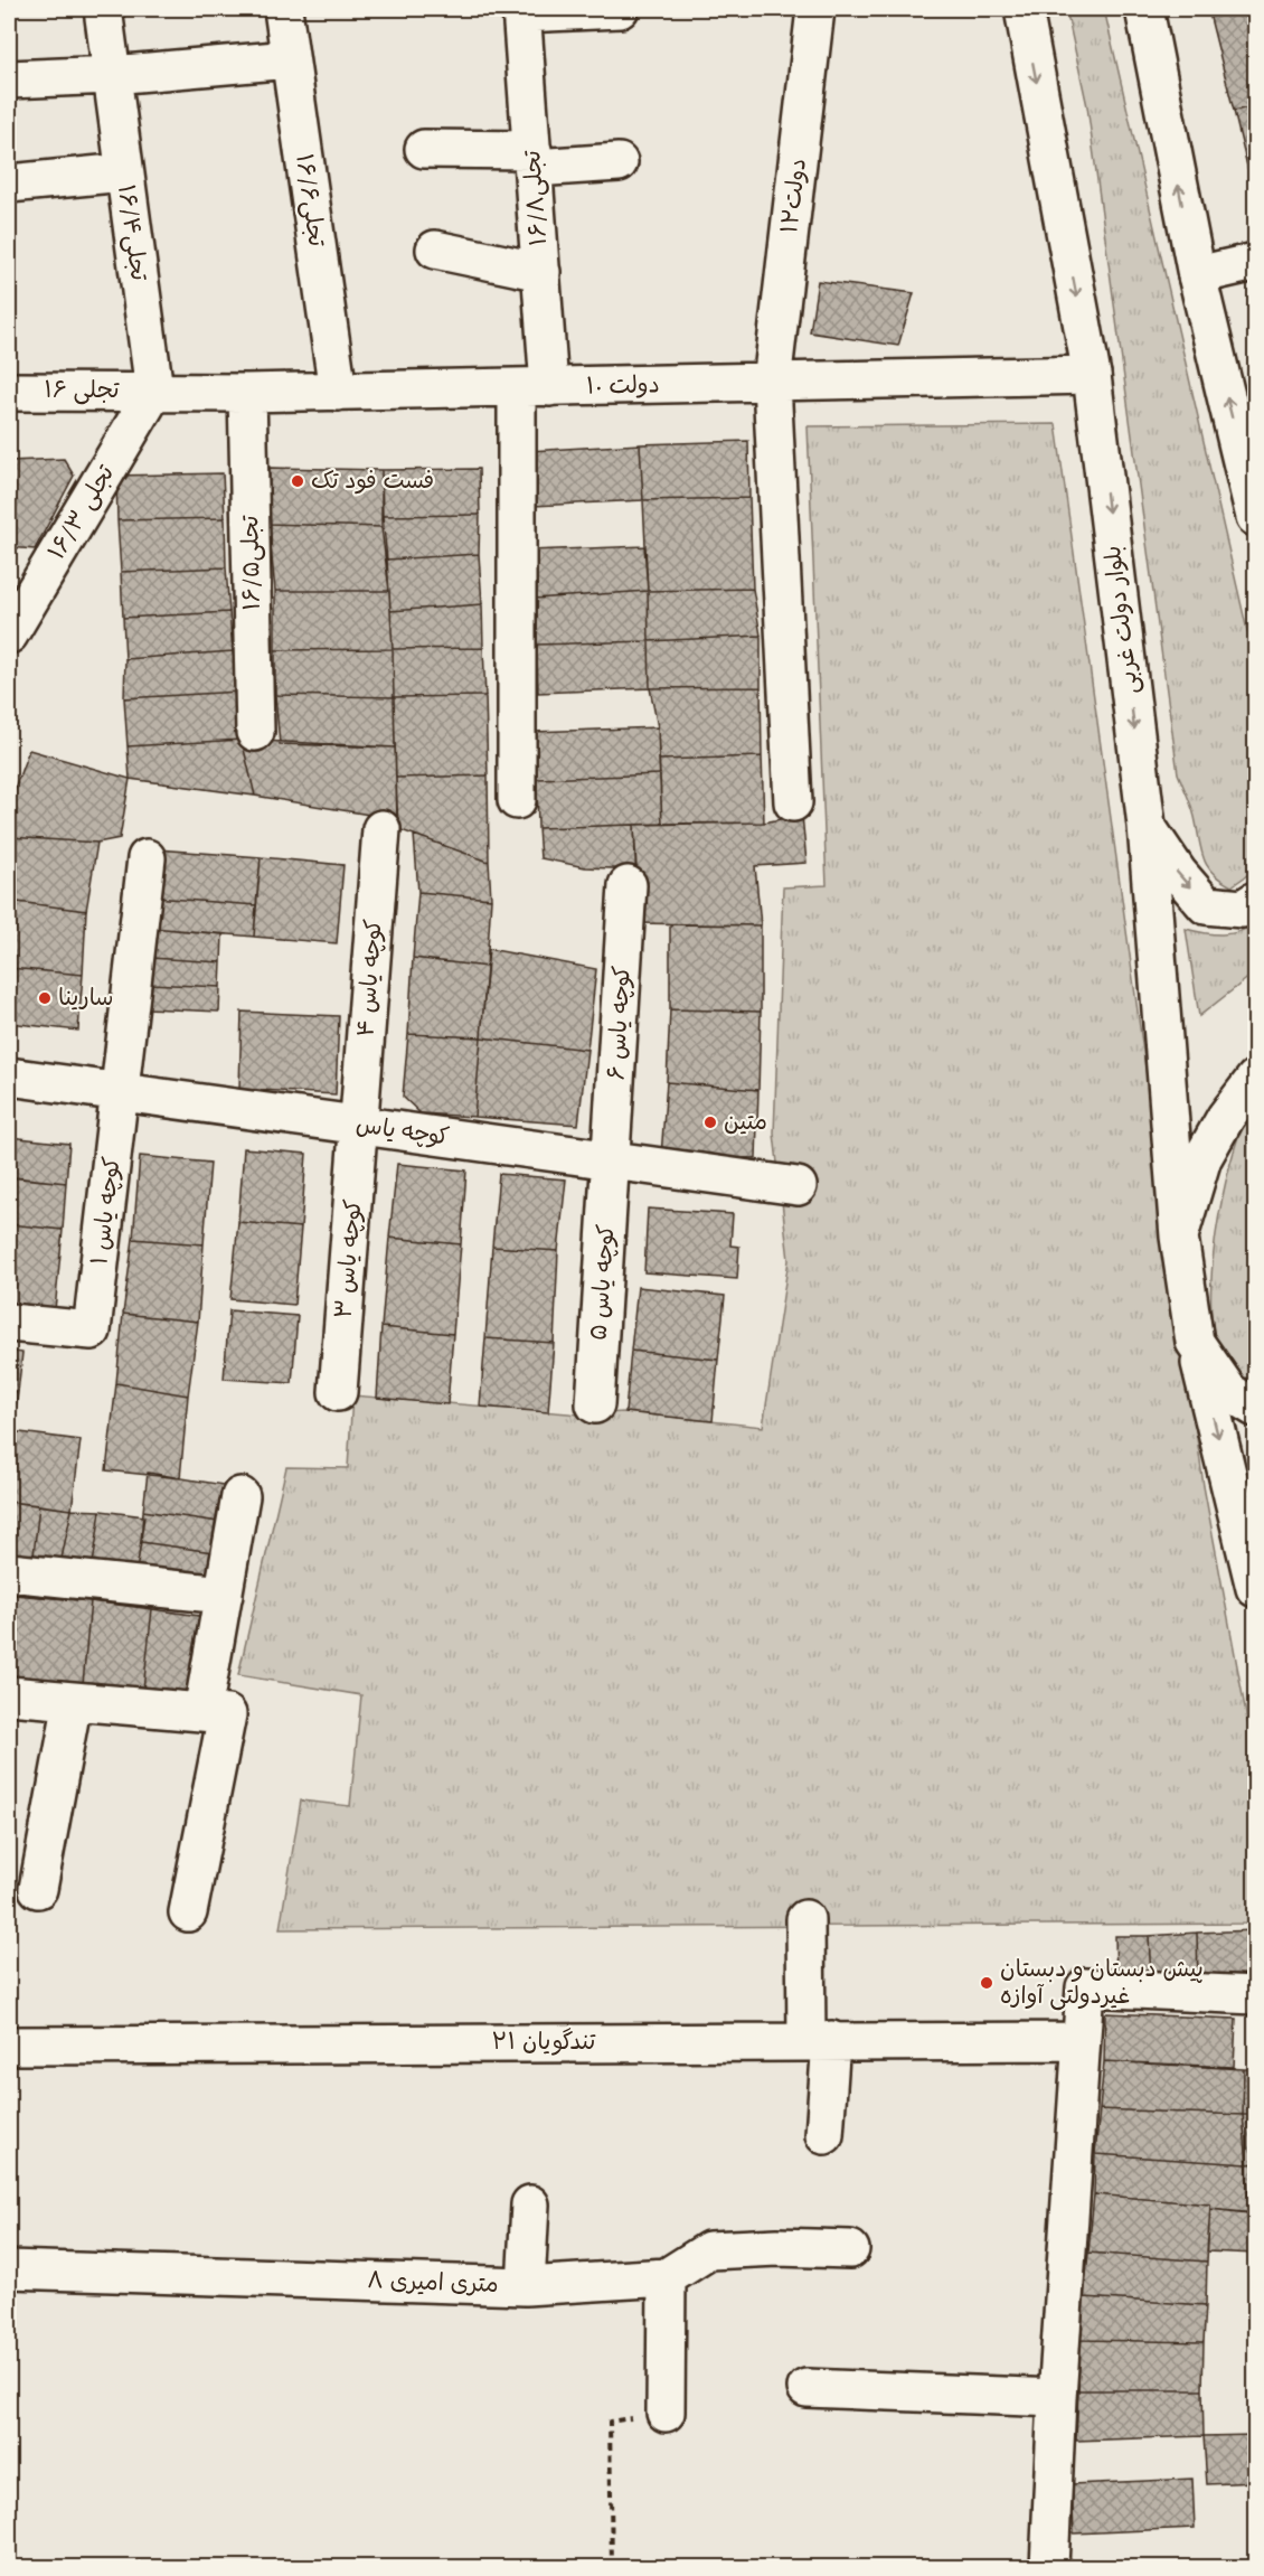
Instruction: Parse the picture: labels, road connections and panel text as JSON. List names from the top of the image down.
{
  "streets": {
    "street": [
      "۱۲دولت",
      "تجلی۱۶/۸",
      "تجلی۱۶/۶",
      "تجلی۱۶/۴",
      "۱۰ دولت",
      "۱۶ تجلی",
      "۱۶/۳ تجلی",
      "تجلی۱۶/۵",
      "بلوار دولت غربی",
      "کوچه یاس ۴",
      "کوچه یاس ۶",
      "کوچه یاس",
      "کوچه یاس ۱",
      "کوچه یاس ۳",
      "کوچه یاس ۵",
      "۲۱ تندگویان",
      "۸ متری امیری"
    ]
  },
  "crossings": [
    ["۱۲دولت", "۱۰ دولت"],
    ["تجلی۱۶/۸", "۱۰ دولت"],
    ["تجلی۱۶/۶", "۱۰ دولت"],
    ["تجلی۱۶/۴", "۱۰ دولت"],
    ["تجلی۱۶/۴", "۱۶ تجلی"],
    ["تجلی۱۶/۴", "۱۶/۳ تجلی"],
    ["۱۰ دولت", "۱۶ تجلی"],
    ["۱۰ دولت", "۱۶/۳ تجلی"],
    ["۱۰ دولت", "تجلی۱۶/۵"],
    ["۱۰ دولت", "بلوار دولت غربی"],
    ["۱۶ تجلی", "۱۶/۳ تجلی"],
    ["کوچه یاس ۴", "کوچه یاس"],
    ["کوچه یاس ۴", "کوچه یاس ۳"],
    ["کوچه یاس ۶", "کوچه یاس"],
    ["کوچه یاس ۶", "کوچه یاس ۵"],
    ["کوچه یاس", "کوچه یاس ۱"],
    ["کوچه یاس", "کوچه یاس ۳"],
    ["کوچه یاس", "کوچه یاس ۵"]
  ],
  "places": [
    "فست فود تک",
    "سارینا",
    "متین",
    "پیش دبستان و دبستان غیردولتی آوازه"
  ]
}
